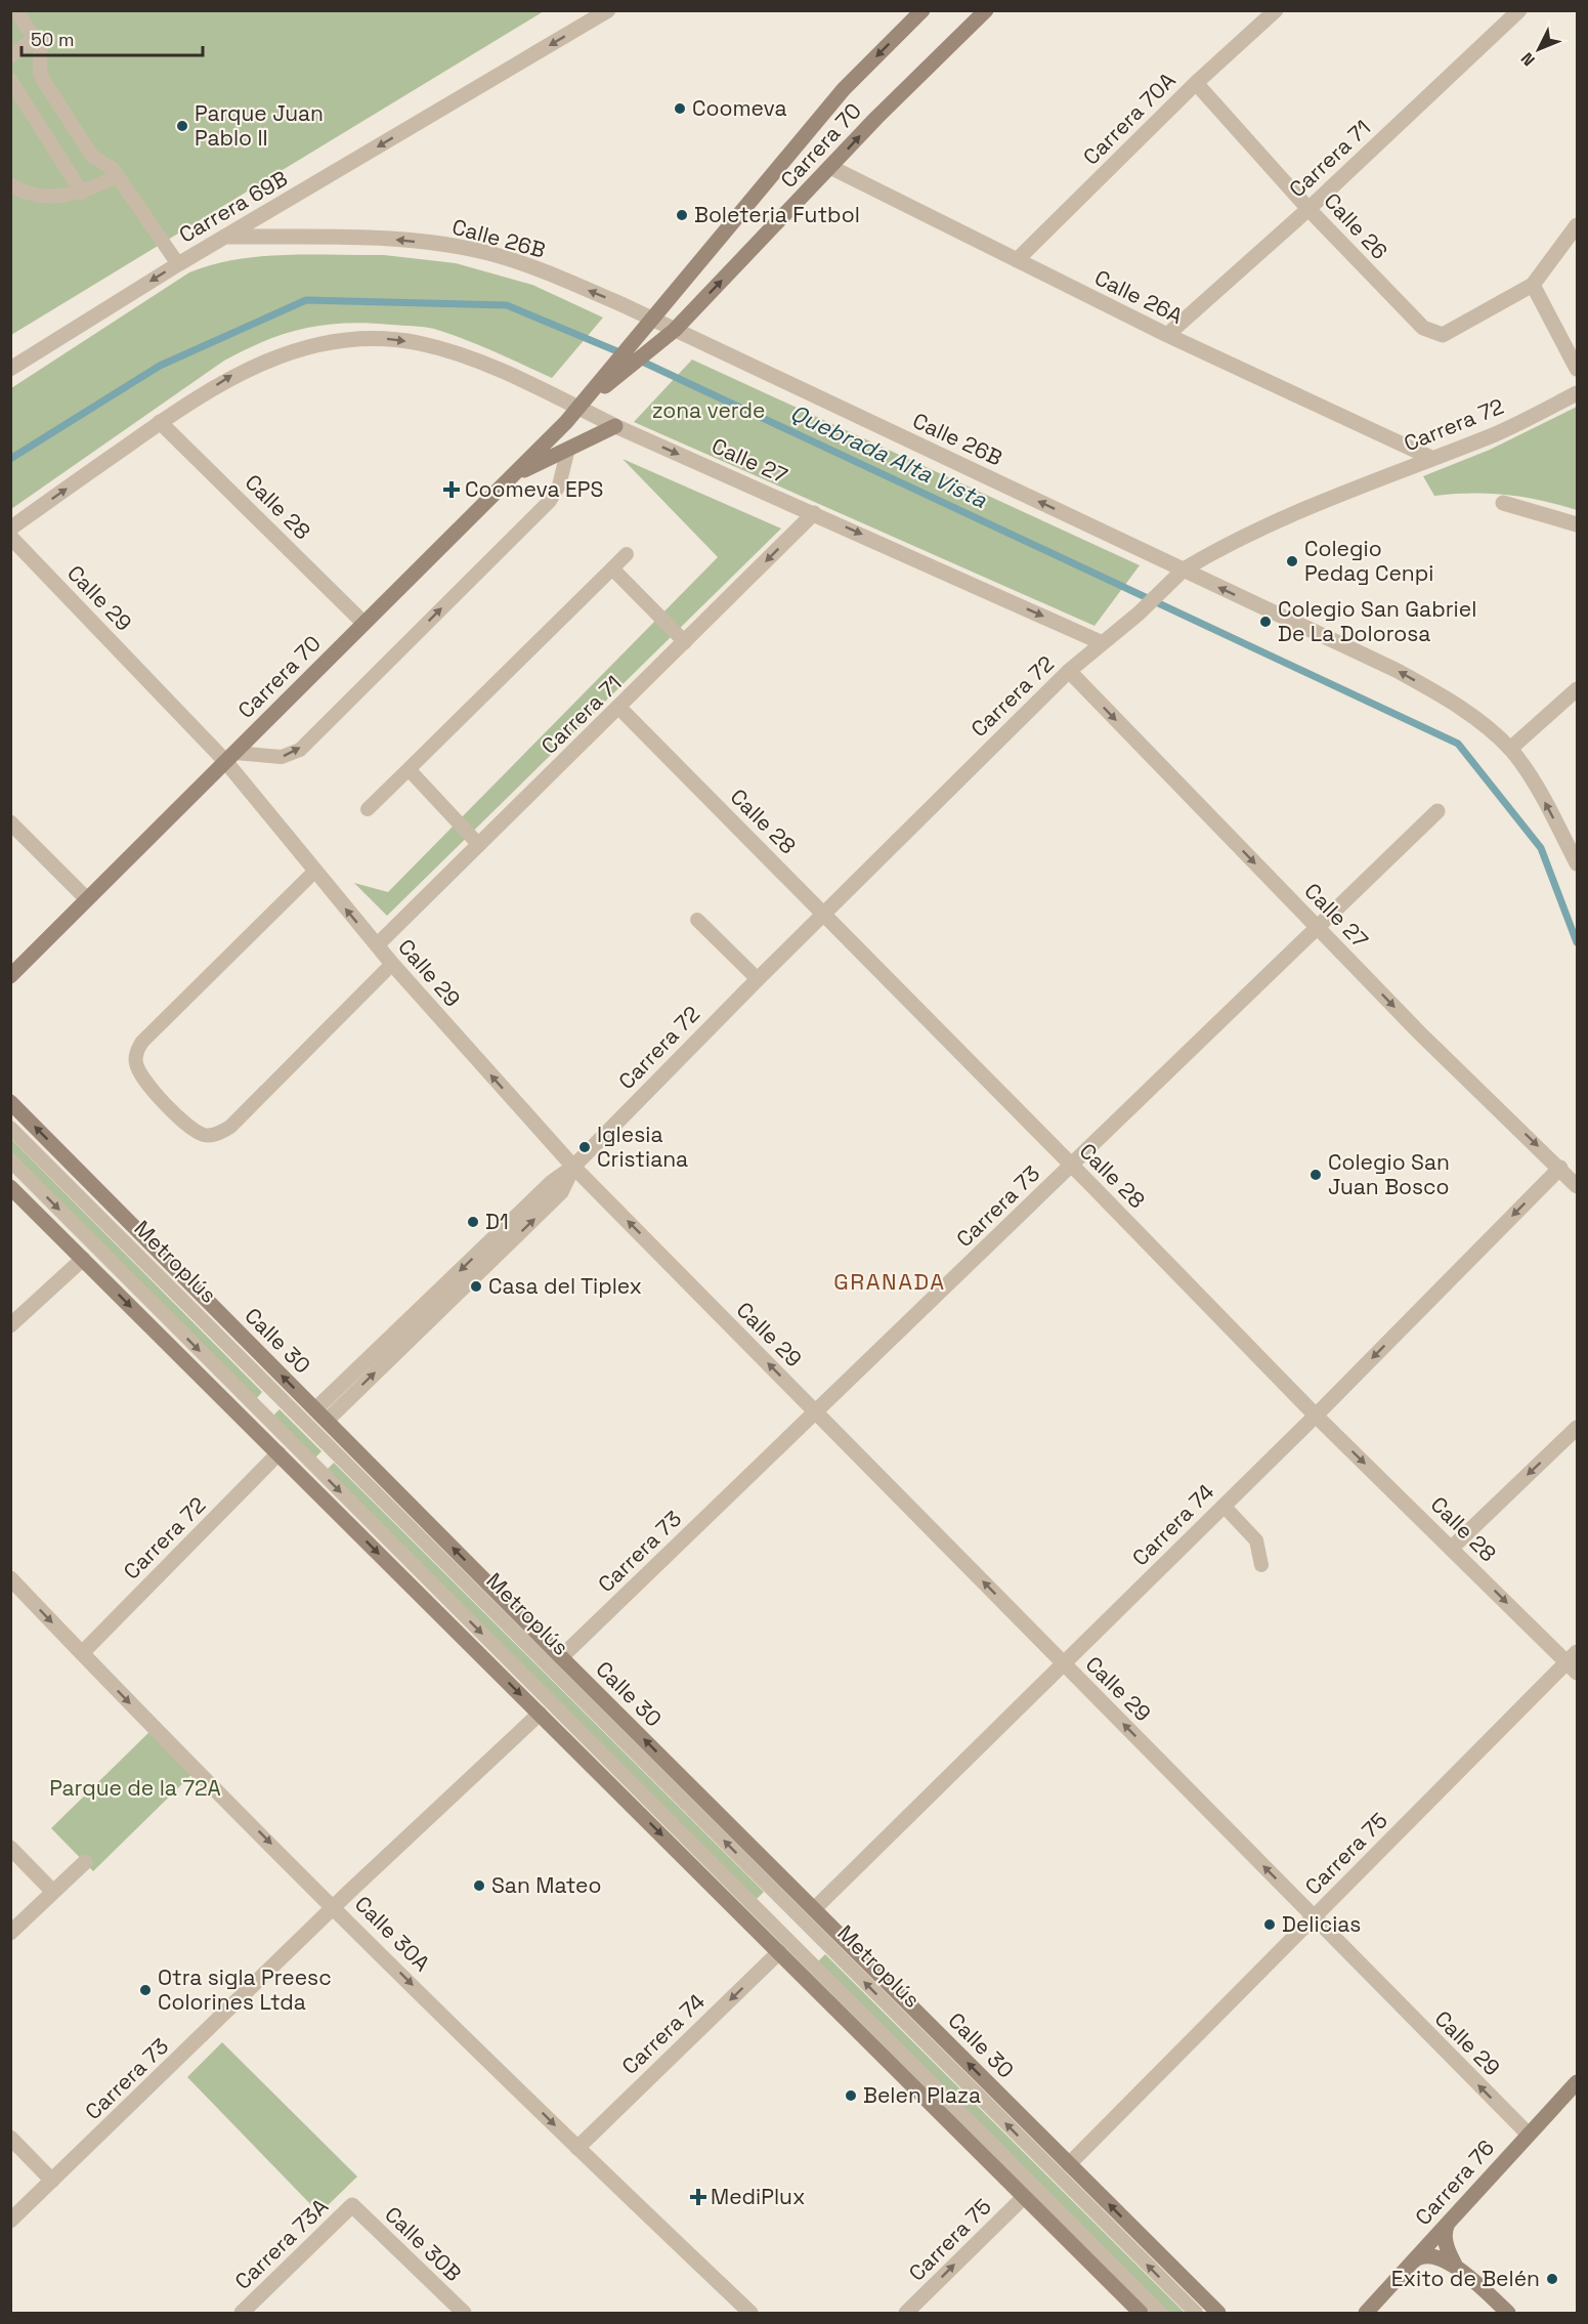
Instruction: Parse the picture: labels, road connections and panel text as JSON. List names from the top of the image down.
{
  "streets": {
    "main road": ["Carrera 70", "Calle 30", "Carrera 76"],
    "street": [
      "Carrera 70A",
      "Carrera 71",
      "Carrera 69B",
      "Calle 26",
      "Calle 26B",
      "Calle 26A",
      "Carrera 72",
      "Calle 27",
      "Calle 28",
      "Calle 29",
      "Carrera 73",
      "Carrera 74",
      "Carrera 75",
      "Calle 30A",
      "Carrera 73A",
      "Calle 30B"
    ],
    "lane": ["Metroplús"]
  },
  "crossings": [
    ["Carrera 70A", "Calle 26"],
    ["Carrera 70A", "Calle 26A"],
    ["Carrera 70", "Calle 26B"],
    ["Carrera 70", "Calle 26A"],
    ["Carrera 70", "Calle 27"],
    ["Carrera 70", "Calle 28"],
    ["Carrera 70", "Calle 29"],
    ["Carrera 71", "Calle 26"],
    ["Carrera 71", "Calle 26A"],
    ["Carrera 71", "Calle 27"],
    ["Carrera 71", "Calle 28"],
    ["Carrera 71", "Calle 29"],
    ["Carrera 69B", "Calle 26B"],
    ["Calle 26B", "Carrera 72"],
    ["Calle 26A", "Carrera 72"],
    ["Carrera 72", "Calle 27"],
    ["Carrera 72", "Calle 28"],
    ["Carrera 72", "Calle 29"],
    ["Carrera 72", "Calle 30"],
    ["Carrera 72", "Calle 30A"],
    ["Calle 27", "Calle 28"],
    ["Calle 27", "Carrera 73"],
    ["Calle 27", "Carrera 74"],
    ["Calle 28", "Carrera 73"],
    ["Calle 28", "Carrera 74"],
    ["Calle 28", "Carrera 75"],
    ["Calle 29", "Carrera 73"],
    ["Calle 29", "Carrera 74"],
    ["Calle 29", "Carrera 75"],
    ["Calle 29", "Carrera 76"],
    ["Carrera 73", "Calle 30"],
    ["Carrera 73", "Calle 30A"],
    ["Calle 30", "Carrera 74"],
    ["Calle 30", "Carrera 75"],
    ["Carrera 74", "Calle 30A"],
    ["Carrera 73A", "Calle 30B"]
  ],
  "one_way": [
    "Carrera 69B",
    "Calle 26B",
    "Calle 27",
    "Calle 29",
    "Carrera 74",
    "Calle 30A"
  ],
  "districts": ["GRANADA"],
  "water": ["Quebrada Alta Vista"],
  "parks": ["zona verde", "Parque de la 72A"],
  "places": {
    "other": [
      "Coomeva",
      "Parque Juan Pablo II",
      "Boleteria Futbol",
      "Colegio Pedag Cenpi",
      "Colegio San Gabriel De La Dolorosa",
      "Iglesia Cristiana",
      "Colegio San Juan Bosco",
      "D1",
      "Casa del Tiplex",
      "San Mateo",
      "Delicias",
      "Otra sigla Preesc Colorines Ltda",
      "Belen Plaza",
      "Exito de Belén"
    ],
    "health": ["Coomeva EPS", "MediPlux"]
  },
  "scale_bar": "50 m",
  "north": "bottom left"
}
